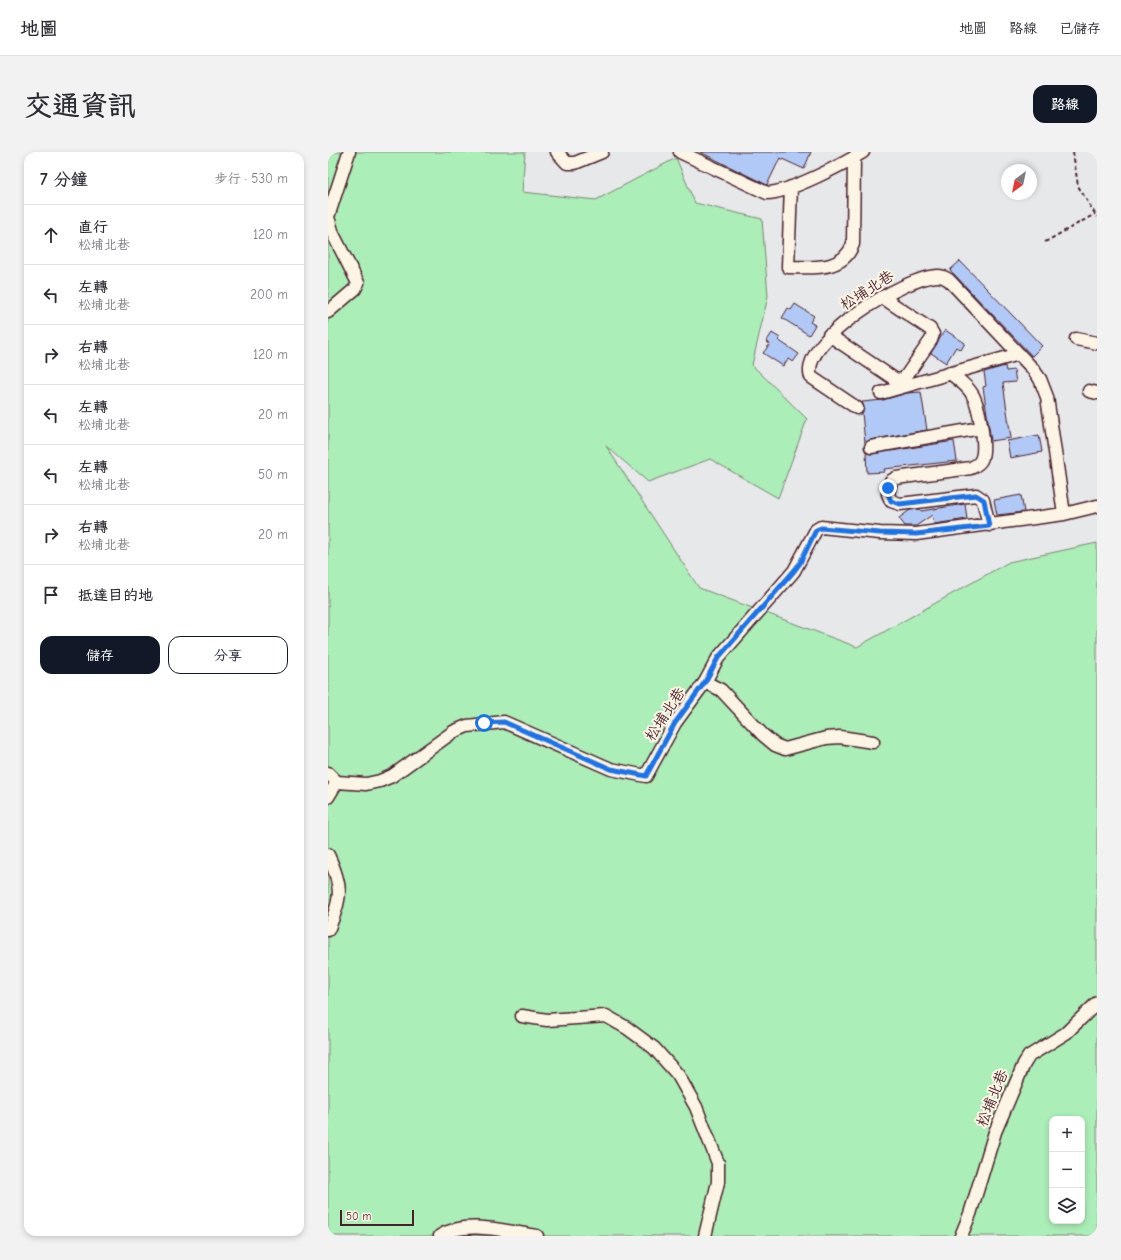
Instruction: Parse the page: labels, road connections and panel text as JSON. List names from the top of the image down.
{
  "streets": {
    "street": ["松埔北巷"]
  },
  "scale_bar": "50 m",
  "north": "bottom left",
  "page": {
    "header": "地圖",
    "nav": ["地圖", "路線", "已儲存"],
    "buttons": [
      "路線",
      ["儲存", "分享"]
    ],
    "title": "交通資訊",
    "heading": ["7 分鐘", "步行 · 530 m"],
    "list": [
      ["直行", "松埔北巷", "120 m"],
      ["左轉", "松埔北巷", "200 m"],
      ["右轉", "松埔北巷", "120 m"],
      ["左轉", "松埔北巷", "20 m"],
      ["左轉", "松埔北巷", "50 m"],
      ["右轉", "松埔北巷", "20 m"],
      "抵達目的地"
    ],
    "map_buttons": ["+", "−"],
    "scale": "50 m"
  }
}
